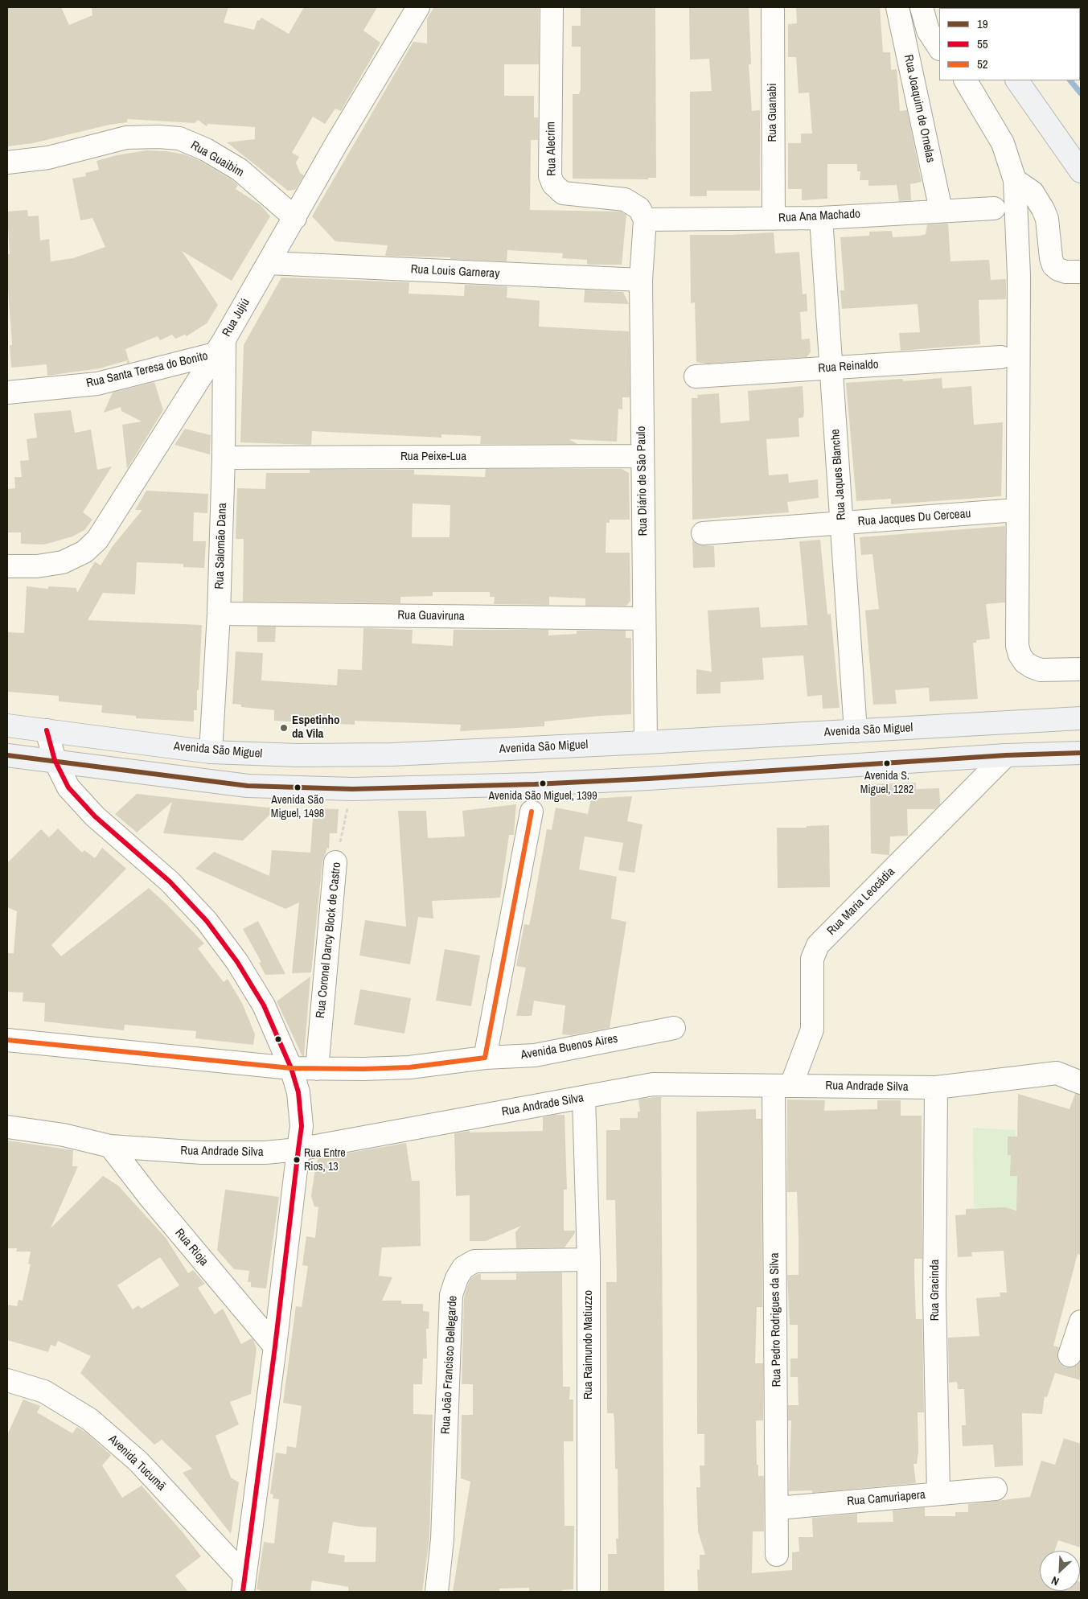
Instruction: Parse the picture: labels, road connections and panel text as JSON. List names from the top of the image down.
{
  "streets": {
    "main road": ["Avenida São Miguel"],
    "street": [
      "Rua Joaquim de Ornelas",
      "Rua Guanabi",
      "Rua Alecrim",
      "Rua Guaibim",
      "Rua Ana Machado",
      "Rua Louis Garneray",
      "Rua Jujiú",
      "Rua Reinaldo",
      "Rua Santa Teresa do Bonito",
      "Rua Peixe-Lua",
      "Rua Jaques Blanche",
      "Rua Diário de São Paulo",
      "Rua Jacques Du Cerceau",
      "Rua Salomão Dana",
      "Rua Guaviruna",
      "Rua Maria Leocádia",
      "Rua Coronel Darcy Block de Castro",
      "Avenida Buenos Aires",
      "Rua Andrade Silva",
      "Rua Rioja",
      "Rua Gracinda",
      "Rua Pedro Rodrigues da Silva",
      "Rua Raimundo Matiuzzo",
      "Rua João Francisco Bellegarde",
      "Avenida Tucumã",
      "Rua Camuriapera"
    ]
  },
  "crossings": [
    ["Rua Joaquim de Ornelas", "Rua Ana Machado"],
    ["Rua Guanabi", "Rua Ana Machado"],
    ["Rua Alecrim", "Rua Ana Machado"],
    ["Rua Alecrim", "Rua Diário de São Paulo"],
    ["Rua Guaibim", "Rua Jujiú"],
    ["Rua Ana Machado", "Rua Jaques Blanche"],
    ["Rua Ana Machado", "Rua Diário de São Paulo"],
    ["Rua Louis Garneray", "Rua Jujiú"],
    ["Rua Louis Garneray", "Rua Diário de São Paulo"],
    ["Rua Jujiú", "Rua Santa Teresa do Bonito"],
    ["Rua Jujiú", "Rua Salomão Dana"],
    ["Rua Reinaldo", "Rua Jaques Blanche"],
    ["Rua Santa Teresa do Bonito", "Rua Salomão Dana"],
    ["Rua Peixe-Lua", "Rua Diário de São Paulo"],
    ["Rua Peixe-Lua", "Rua Salomão Dana"],
    ["Rua Jaques Blanche", "Rua Jacques Du Cerceau"],
    ["Rua Jaques Blanche", "Avenida São Miguel"],
    ["Rua Diário de São Paulo", "Rua Guaviruna"],
    ["Rua Diário de São Paulo", "Avenida São Miguel"],
    ["Rua Salomão Dana", "Rua Guaviruna"],
    ["Rua Salomão Dana", "Avenida São Miguel"],
    ["Rua Maria Leocádia", "Rua Andrade Silva"],
    ["Rua Maria Leocádia", "Rua Pedro Rodrigues da Silva"],
    ["Rua Coronel Darcy Block de Castro", "Avenida Buenos Aires"],
    ["Rua Andrade Silva", "Rua Rioja"],
    ["Rua Andrade Silva", "Rua Gracinda"],
    ["Rua Andrade Silva", "Rua Pedro Rodrigues da Silva"],
    ["Rua Andrade Silva", "Rua Raimundo Matiuzzo"],
    ["Rua Gracinda", "Rua Camuriapera"],
    ["Rua Pedro Rodrigues da Silva", "Rua Camuriapera"],
    ["Rua Raimundo Matiuzzo", "Rua João Francisco Bellegarde"]
  ],
  "places": [
    "Espetinho da Vila",
    "Avenida S. Miguel, 1282",
    "Avenida São Miguel, 1399",
    "Avenida São Miguel, 1498",
    "Rua Entre Rios, 13"
  ],
  "lines": ["transit line 55", "transit line 19", "transit line 52"],
  "legend": ["19", "55", "52"],
  "north": "bottom left"
}
